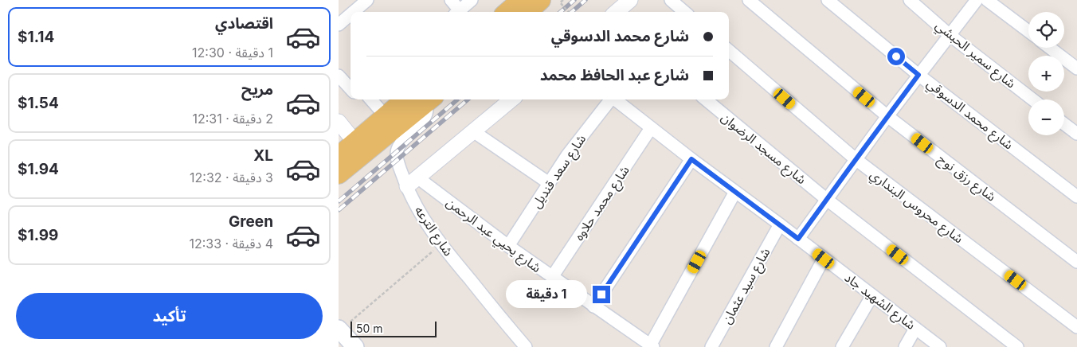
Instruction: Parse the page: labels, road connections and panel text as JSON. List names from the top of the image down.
{
  "streets": {
    "street": [
      "شارع سمير الحبشي",
      "شارع محمد الدسوقي",
      "شارع مسجد الرضوان",
      "شارع سعد قنديل",
      "شارع رزق نوح",
      "شارع محمد حلاوه",
      "شارع محروس البنداري",
      "شارع الترعه",
      "شارع يحيي عبد الرحمن",
      "شارع سيد عثمان",
      "شارع الشهيد جاد"
    ]
  },
  "crossings": [
    ["شارع سعد قنديل", "شارع يحيي عبد الرحمن"],
    ["شارع محمد حلاوه", "شارع يحيي عبد الرحمن"],
    ["شارع محمد حلاوه", "شارع الشهيد جاد"],
    ["شارع الترعه", "شارع يحيي عبد الرحمن"],
    ["شارع سيد عثمان", "شارع الشهيد جاد"]
  ],
  "scale_bar": "50 m",
  "page": {
    "list": [
      {
        "name": "اقتصادي",
        "note": "1 دقيقة · 12:30",
        "value": "$1.14"
      },
      {
        "name": "مريح",
        "note": "2 دقيقة · 12:31",
        "value": "$1.54"
      },
      {
        "name": "XL",
        "note": "3 دقيقة · 12:32",
        "value": "$1.94"
      },
      {
        "name": "Green",
        "note": "4 دقيقة · 12:33",
        "value": "$1.99"
      }
    ],
    "map_buttons": ["+", "−"],
    "banner": ["شارع محمد الدسوقي", "شارع عبد الحافظ محمد"],
    "bubble": "1 دقيقة",
    "buttons": "تأكيد",
    "scale": "50 m"
  }
}
